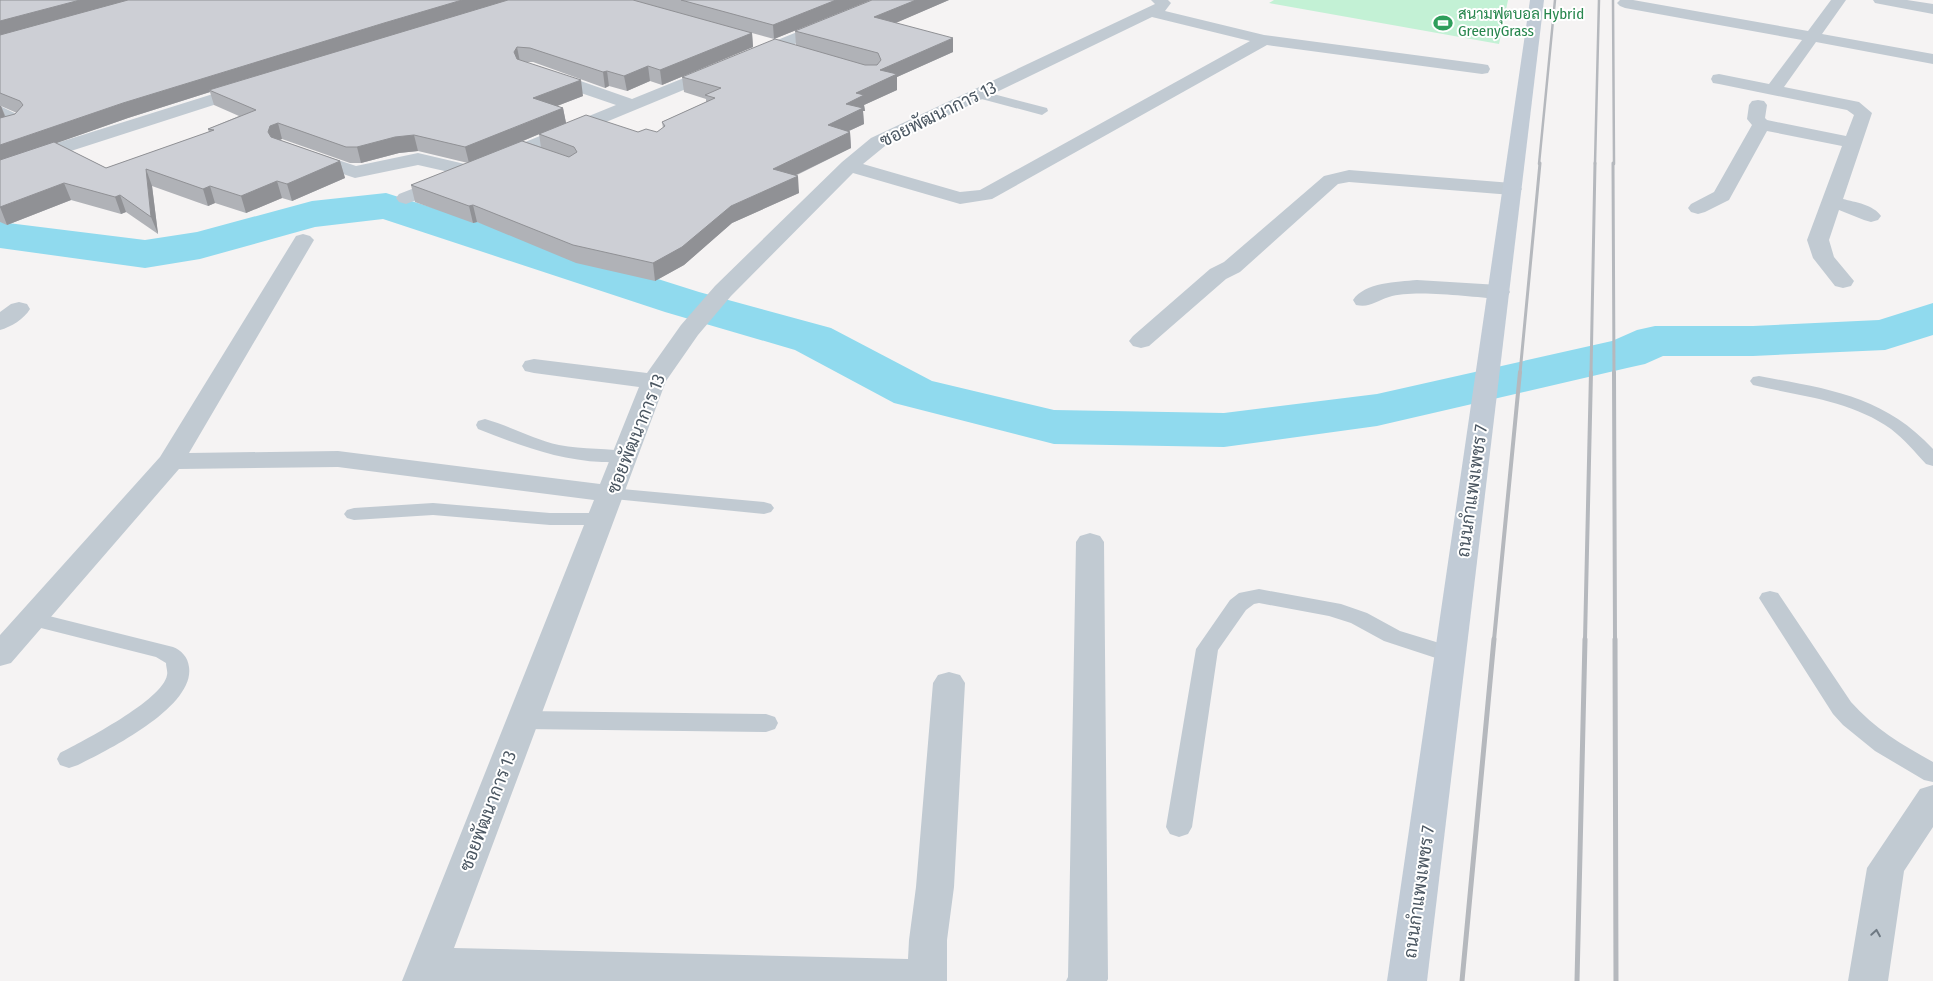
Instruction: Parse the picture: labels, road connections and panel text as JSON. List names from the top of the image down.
{
  "streets": {
    "street": ["ซอยพัฒนาการ 13", "ถนนกำแพงเพชร 7"]
  },
  "places": {
    "sports": ["สนามฟุตบอล Hybrid GreenyGrass"]
  }
}
